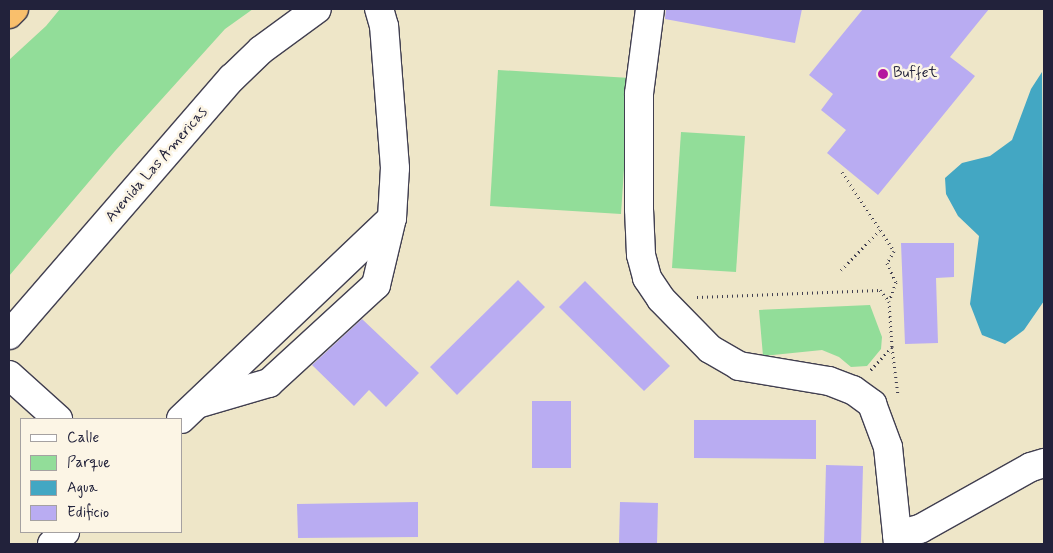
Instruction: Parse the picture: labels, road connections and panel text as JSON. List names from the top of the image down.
{
  "streets": {
    "street": ["Avenida Las Americas"]
  },
  "places": ["Buffet"],
  "legend": [
    "Calle",
    "Parque",
    "Agua",
    "Edificio"
  ]
}
